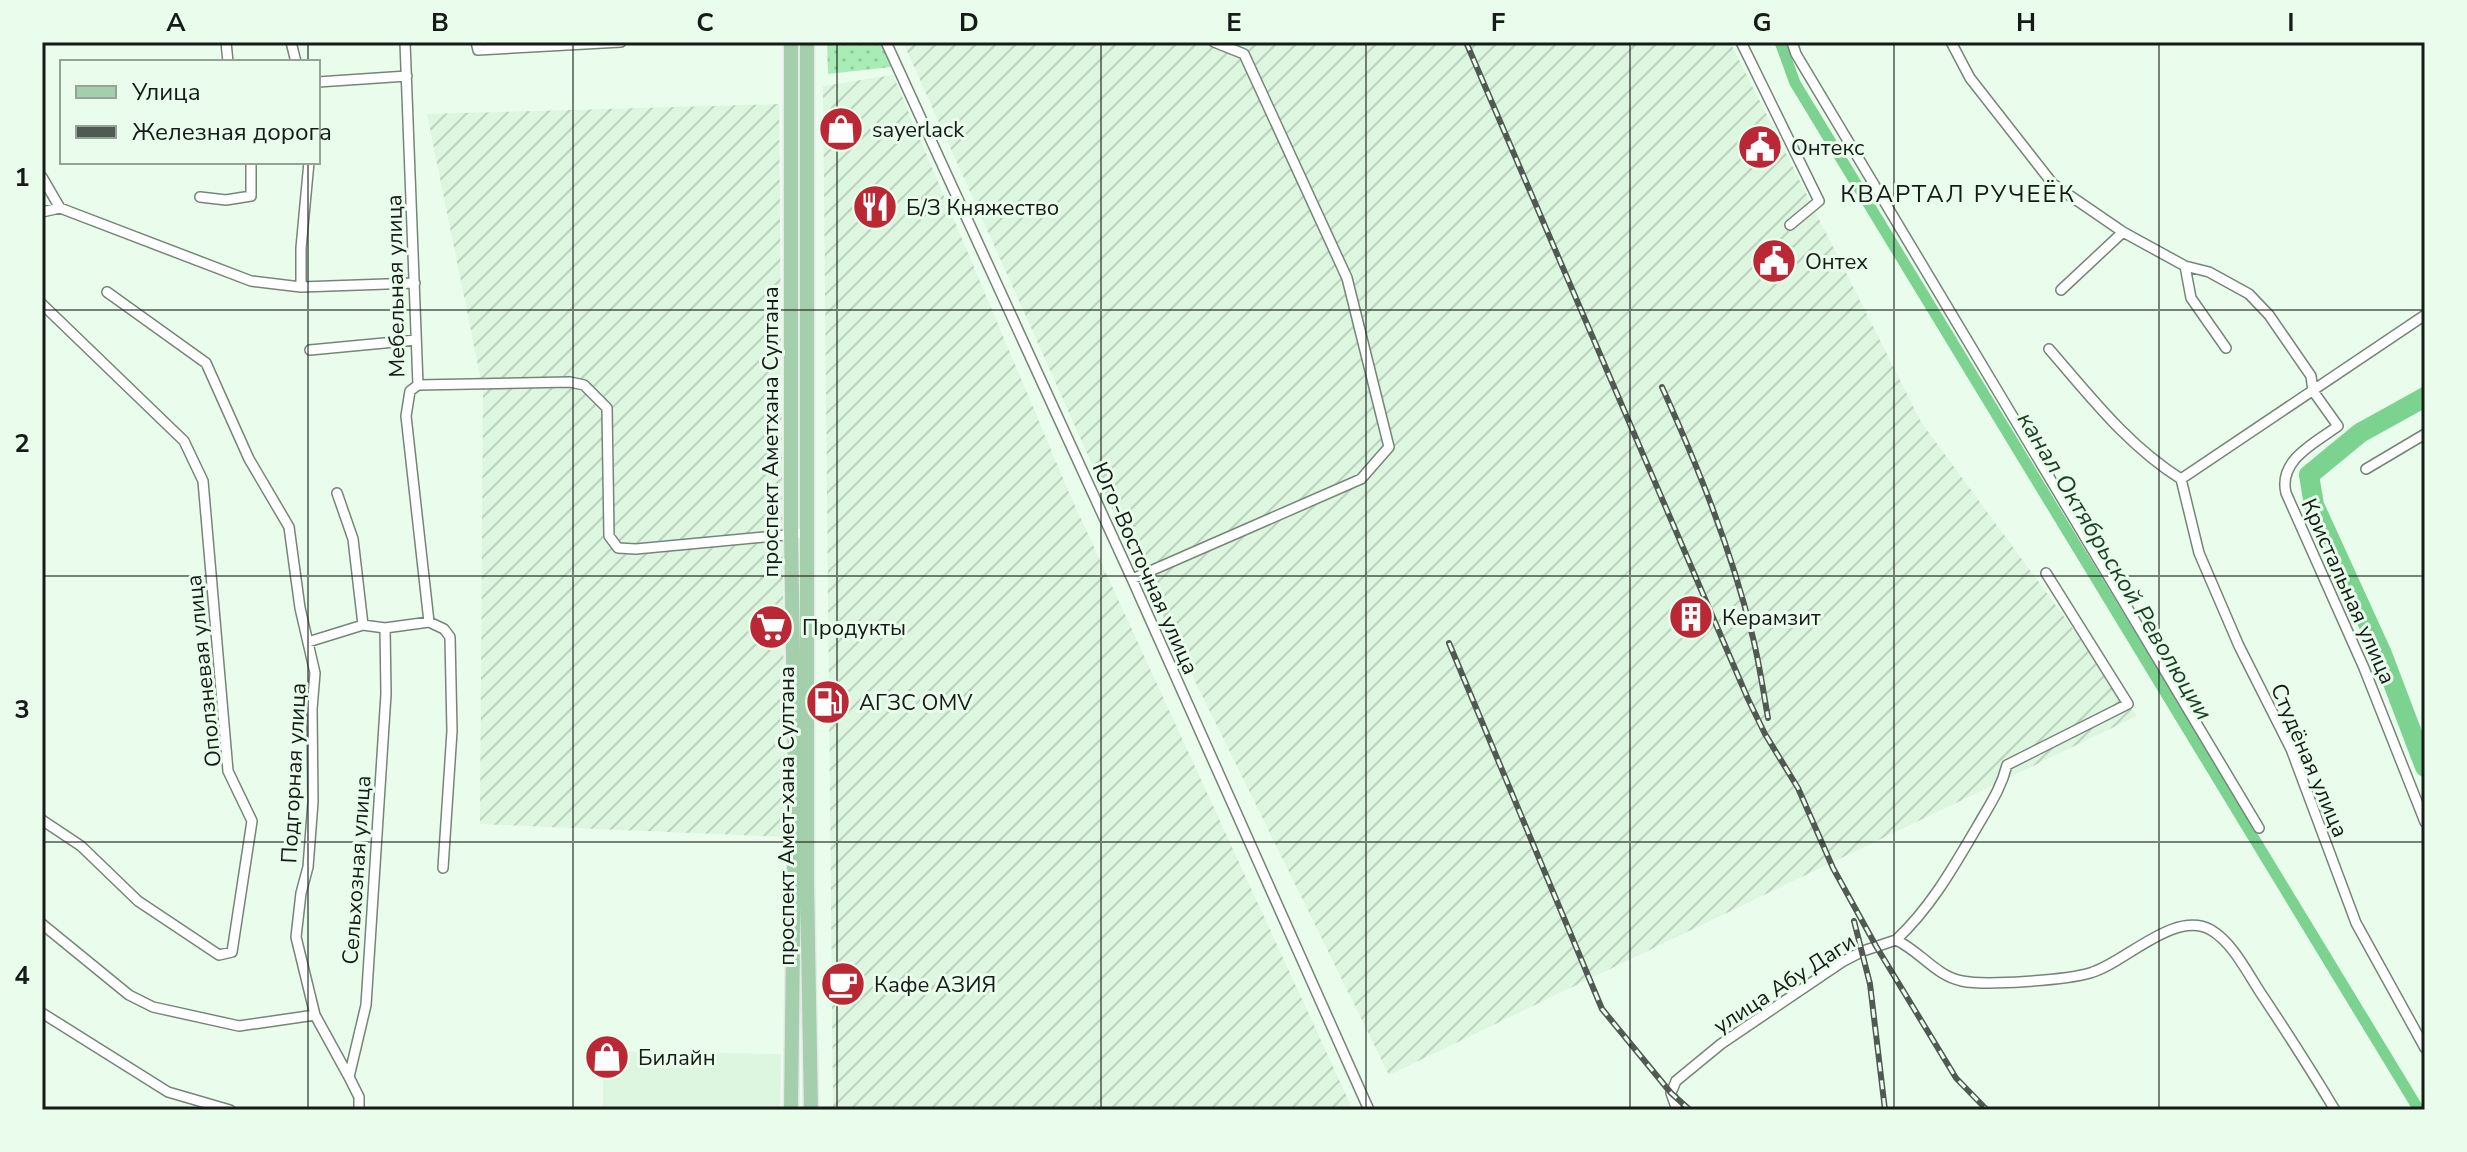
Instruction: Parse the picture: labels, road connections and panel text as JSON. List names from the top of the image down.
{
  "streets": {
    "main road": ["проспект Аметхана Султана", "проспект Амет-хана Султана"],
    "street": [
      "Мебельная улица",
      "Юго-Восточная улица",
      "Кристальная улица",
      "Оползневая улица",
      "Студёная улица",
      "Подгорная улица",
      "Сельхозная улица",
      "улица Абу Даги"
    ]
  },
  "crossings": [
    ["Подгорная улица", "Сельхозная улица"]
  ],
  "districts": ["КВАРТАЛ РУЧЕЁК"],
  "water": ["канал Октябрьской Революции"],
  "places": {
    "shop": ["sayerlack", "Билайн"],
    "public building": ["Онтекс", "Онтех"],
    "restaurant": ["Б/З Княжество"],
    "building": ["Керамзит"],
    "supermarket": ["Продукты"],
    "fuel station": ["АГЗС OMV"],
    "cafe": ["Кафе АЗИЯ"]
  },
  "legend": ["Улица", "Железная дорога"],
  "grid": {
    "columns": [
      "A",
      "B",
      "C",
      "D",
      "E",
      "F",
      "G",
      "H",
      "I"
    ],
    "rows": [
      "1",
      "2",
      "3",
      "4"
    ]
  }
}
